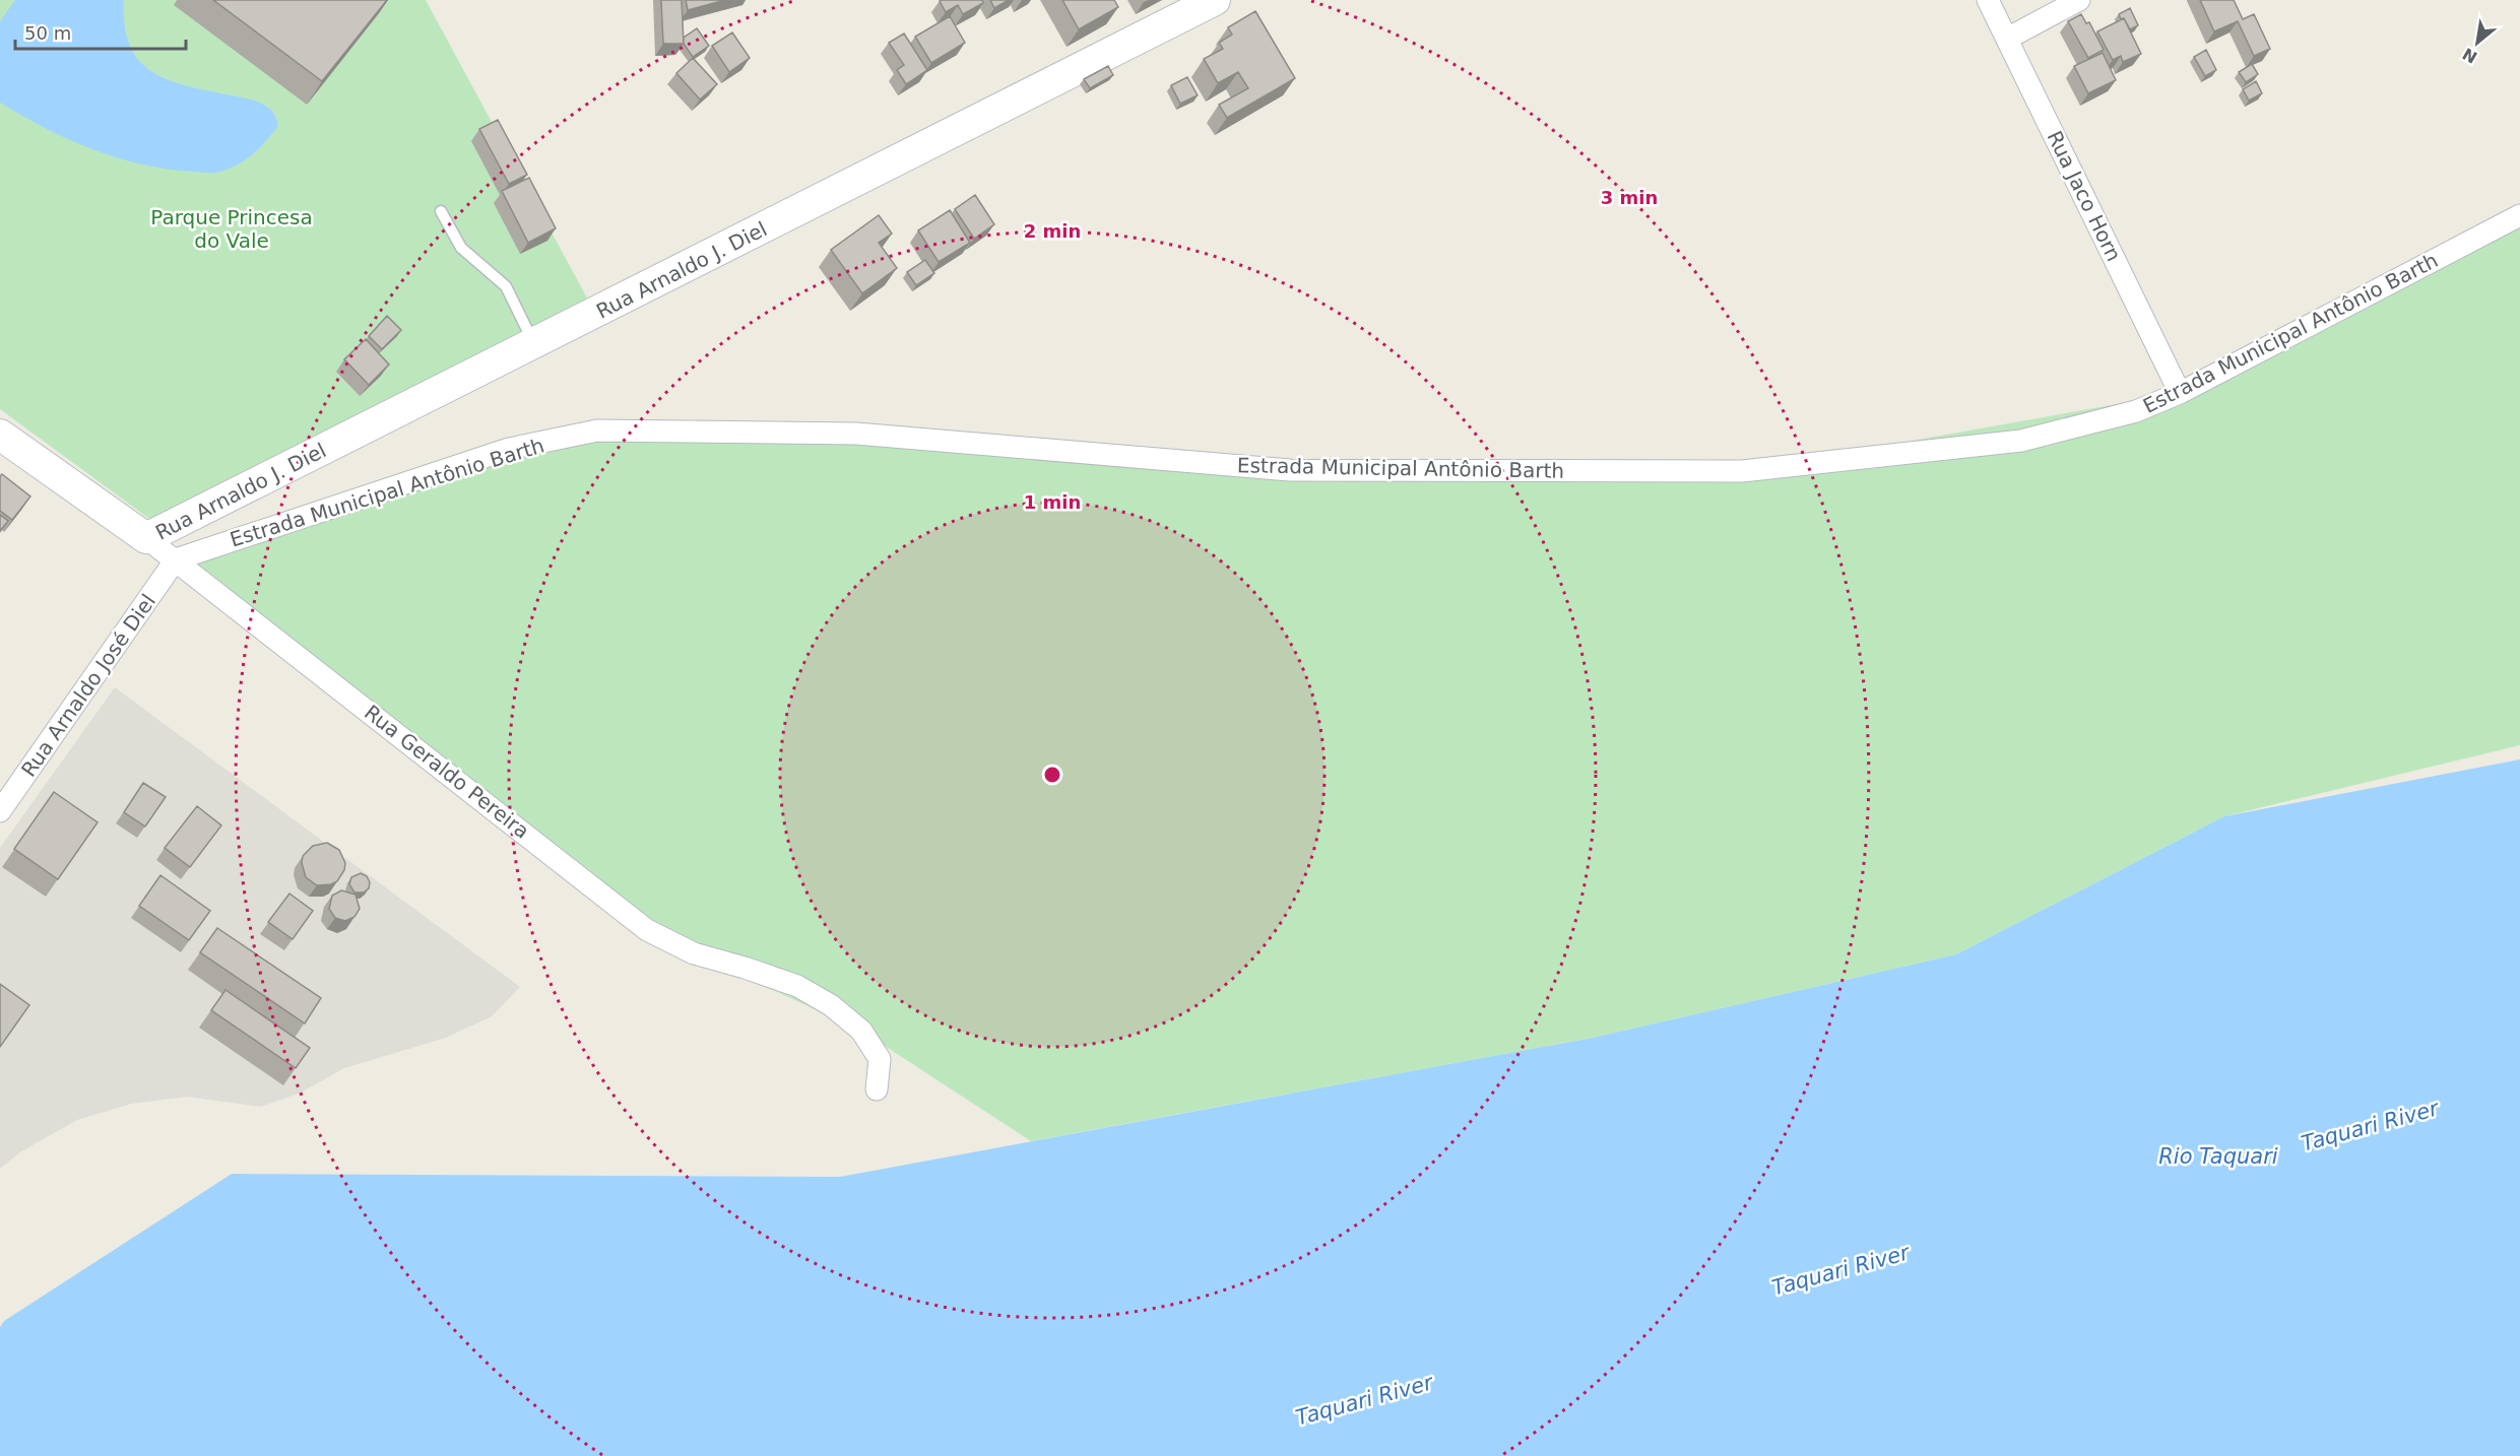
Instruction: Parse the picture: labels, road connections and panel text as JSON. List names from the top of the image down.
{
  "streets": {
    "street": [
      "Rua Jaco Horn",
      "Rua Arnaldo J. Diel",
      "Estrada Municipal Antônio Barth",
      "Rua Arnaldo José Diel",
      "Rua Geraldo Pereira"
    ]
  },
  "crossings": [
    ["Rua Jaco Horn", "Estrada Municipal Antônio Barth"],
    ["Rua Arnaldo J. Diel", "Rua Geraldo Pereira"],
    ["Estrada Municipal Antônio Barth", "Rua Arnaldo José Diel"],
    ["Estrada Municipal Antônio Barth", "Rua Geraldo Pereira"],
    ["Rua Arnaldo José Diel", "Rua Geraldo Pereira"]
  ],
  "water": ["Taquari River", "Rio Taquari"],
  "parks": ["Parque Princesa do Vale"],
  "scale_bar": "50 m",
  "north": "bottom left",
  "rings": ["3 min", "2 min", "1 min"]
}
